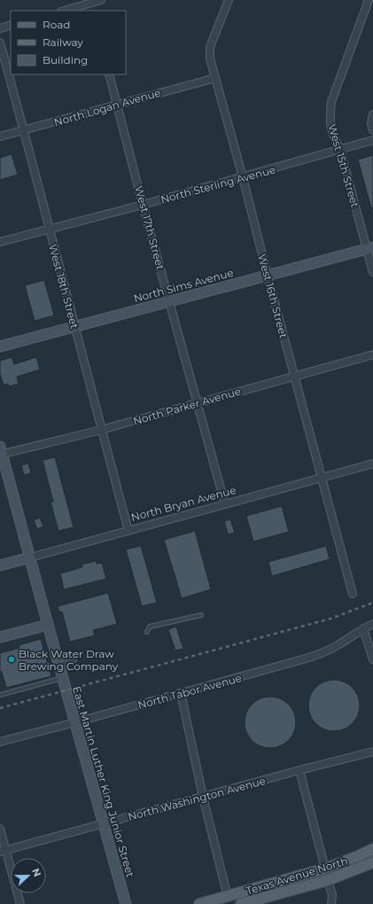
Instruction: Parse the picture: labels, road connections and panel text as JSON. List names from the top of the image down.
{
  "streets": {
    "main road": ["Texas Avenue North"],
    "street": [
      "North Logan Avenue",
      "West 15th Street",
      "North Sterling Avenue",
      "West 17th Street",
      "North Sims Avenue",
      "West 18th Street",
      "West 16th Street",
      "North Parker Avenue",
      "North Bryan Avenue",
      "North Tabor Avenue",
      "East Martin Luther King Junior Street",
      "North Washington Avenue"
    ]
  },
  "crossings": [
    ["North Logan Avenue", "West 17th Street"],
    ["North Logan Avenue", "West 18th Street"],
    ["North Logan Avenue", "West 16th Street"],
    ["West 15th Street", "North Sterling Avenue"],
    ["West 15th Street", "North Sims Avenue"],
    ["North Sterling Avenue", "West 17th Street"],
    ["North Sterling Avenue", "West 18th Street"],
    ["North Sterling Avenue", "West 16th Street"],
    ["West 17th Street", "North Sims Avenue"],
    ["West 17th Street", "North Parker Avenue"],
    ["West 17th Street", "North Bryan Avenue"],
    ["North Sims Avenue", "West 18th Street"],
    ["North Sims Avenue", "West 16th Street"],
    ["West 18th Street", "North Parker Avenue"],
    ["West 18th Street", "North Bryan Avenue"],
    ["West 16th Street", "North Parker Avenue"],
    ["West 16th Street", "North Bryan Avenue"],
    ["North Parker Avenue", "East Martin Luther King Junior Street"],
    ["North Bryan Avenue", "East Martin Luther King Junior Street"],
    ["North Tabor Avenue", "East Martin Luther King Junior Street"],
    ["East Martin Luther King Junior Street", "North Washington Avenue"]
  ],
  "places": ["Black Water Draw Brewing Company"],
  "legend": ["Road", "Railway", "Building"],
  "north": "right"
}
